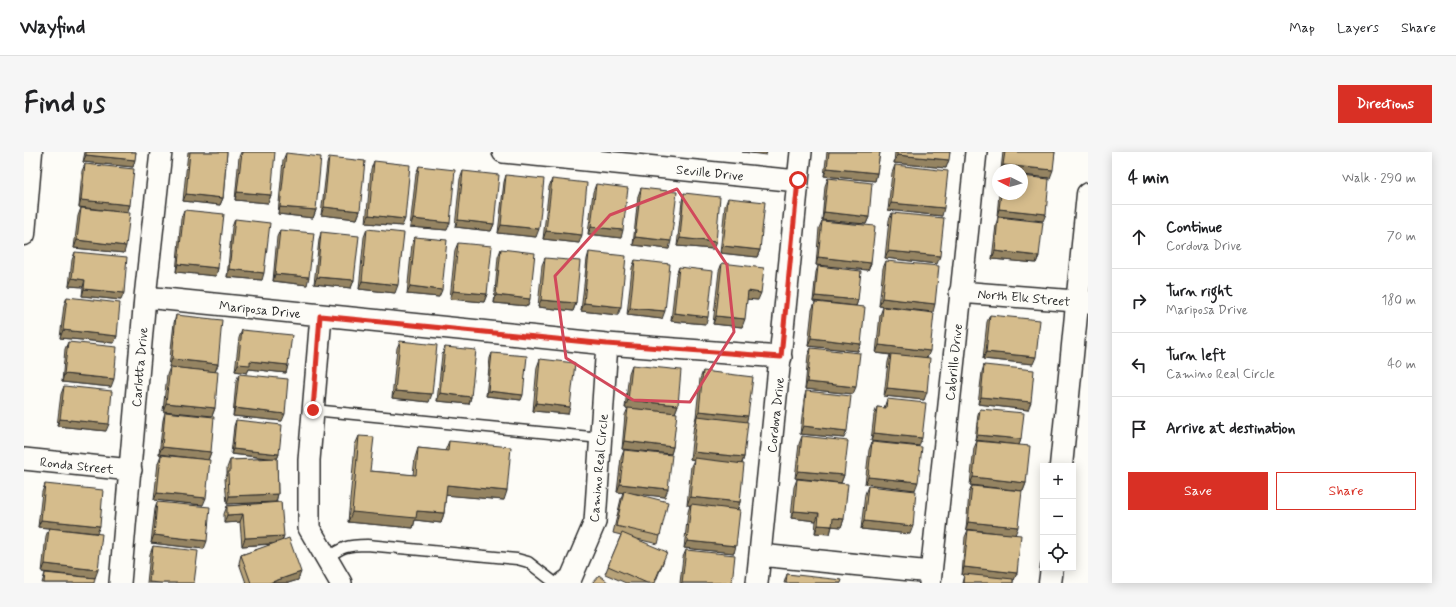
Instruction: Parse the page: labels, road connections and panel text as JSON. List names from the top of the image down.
{
  "streets": {
    "street": [
      "Seville Drive",
      "North Elk Street",
      "Mariposa Drive",
      "Cabrillo Drive",
      "Carlotta Drive",
      "Cordova Drive",
      "Ronda Street",
      "Camino Real Circle"
    ]
  },
  "crossings": [
    ["Seville Drive", "Cordova Drive"],
    ["North Elk Street", "Cabrillo Drive"],
    ["Mariposa Drive", "Carlotta Drive"],
    ["Mariposa Drive", "Cordova Drive"],
    ["Mariposa Drive", "Camino Real Circle"],
    ["Cabrillo Drive", "Cordova Drive"],
    ["Carlotta Drive", "Ronda Street"]
  ],
  "north": "left",
  "page": {
    "header": "Wayfind",
    "nav": ["Map", "Layers", "Share"],
    "buttons": [
      "Directions",
      ["Save", "Share"]
    ],
    "title": "Find us",
    "heading": ["4 min", "Walk · 290 m"],
    "list": [
      ["Continue", "Cordova Drive", "70 m"],
      ["Turn right", "Mariposa Drive", "180 m"],
      ["Turn left", "Camino Real Circle", "40 m"],
      "Arrive at destination"
    ],
    "map_buttons": ["+", "−"]
  }
}
